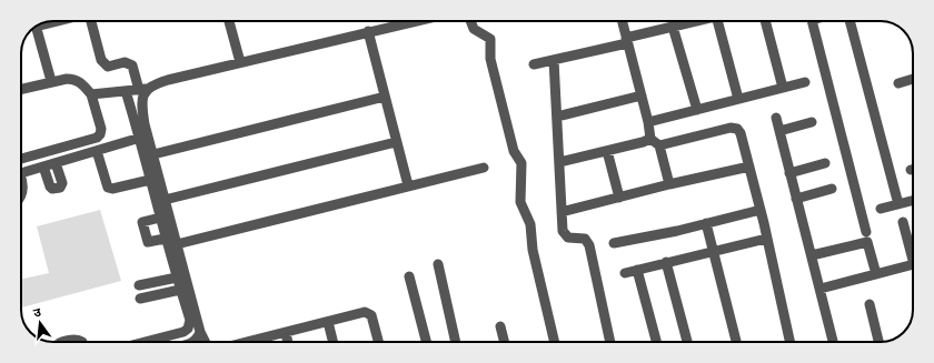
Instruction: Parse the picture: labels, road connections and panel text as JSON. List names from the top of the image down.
{
  "north": "top"
}
